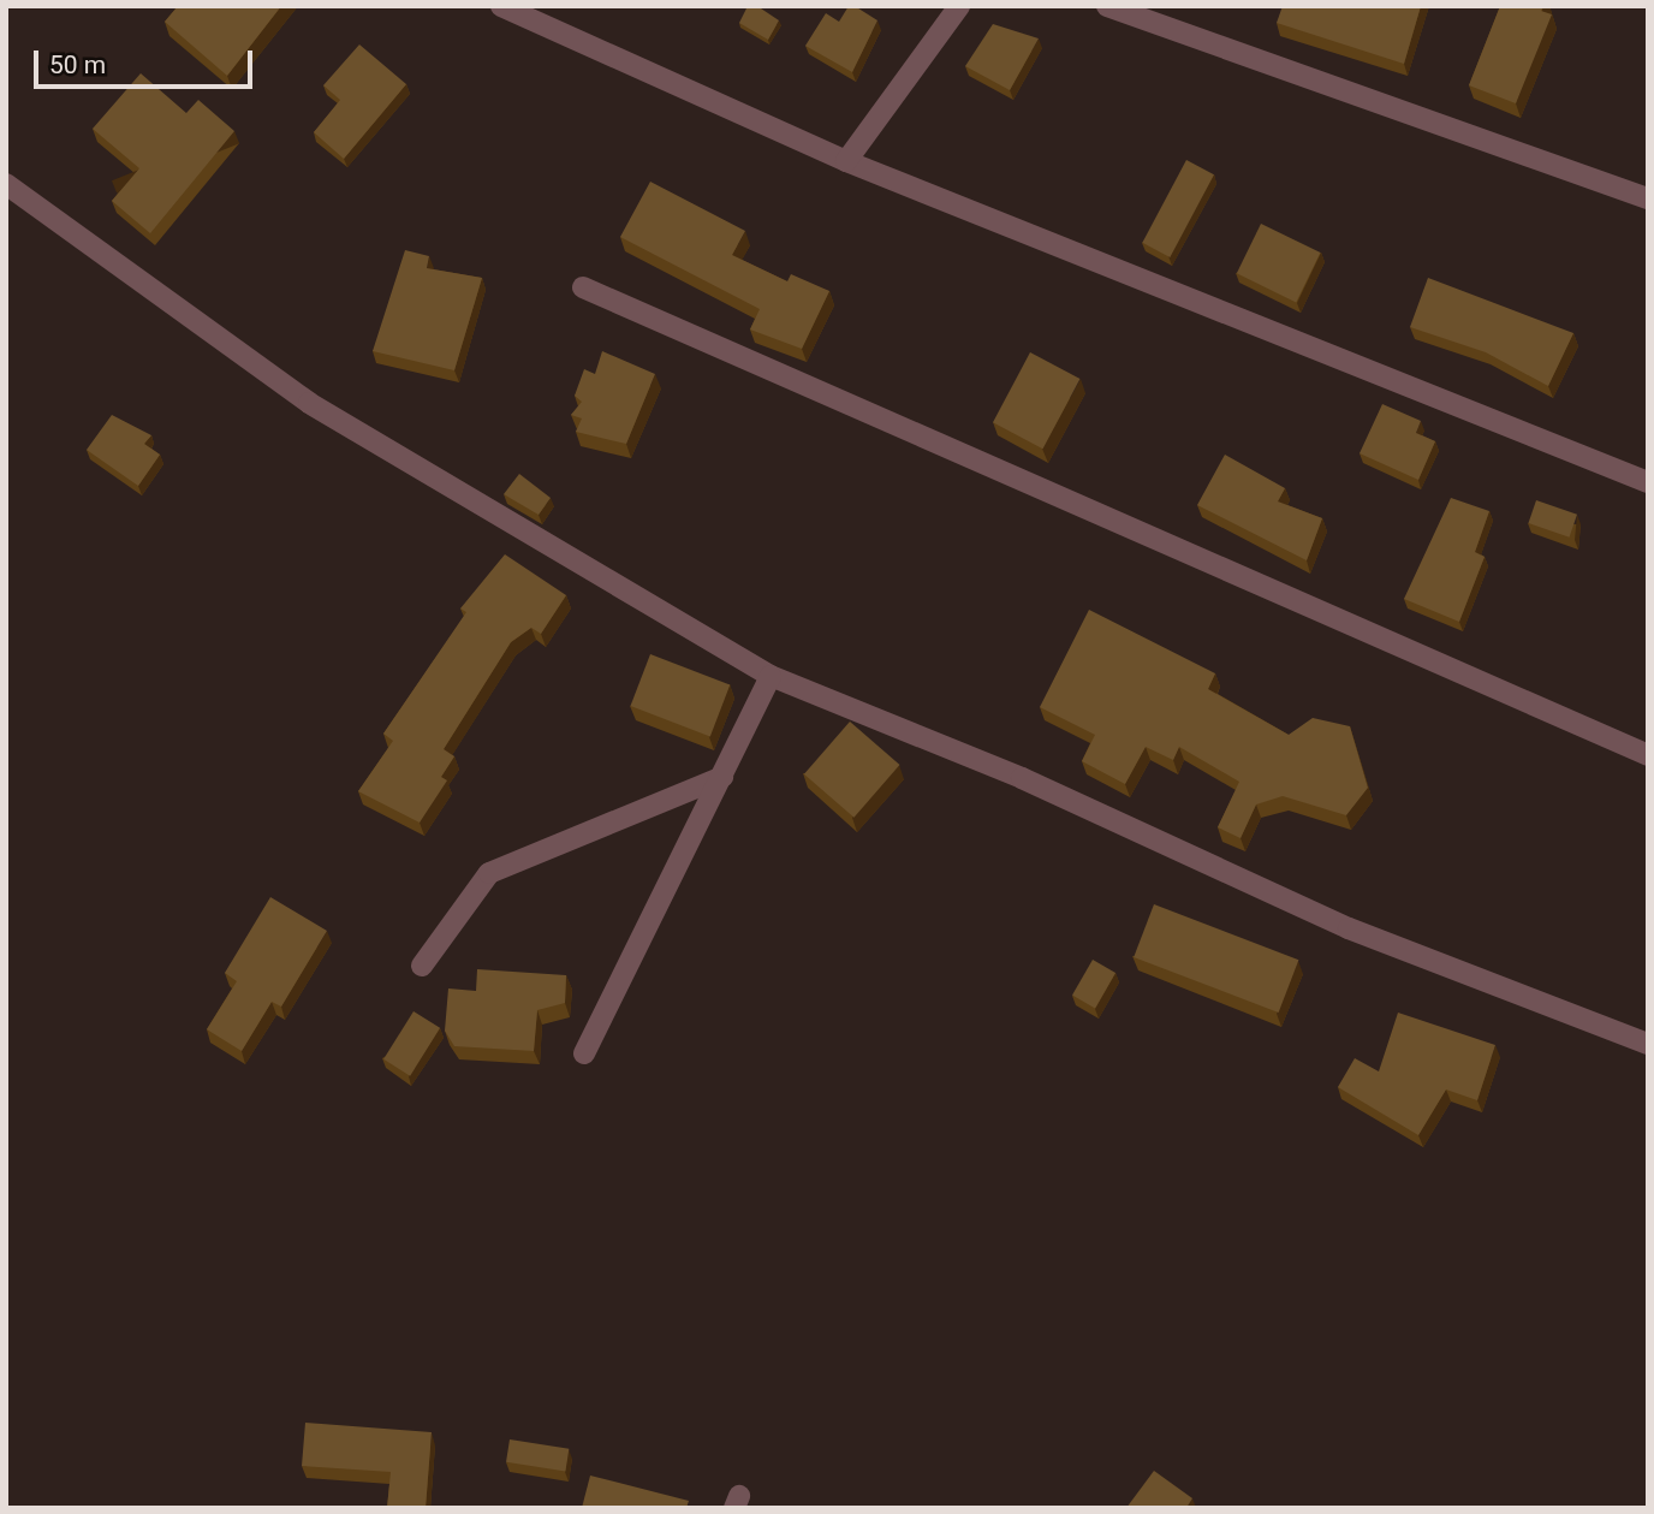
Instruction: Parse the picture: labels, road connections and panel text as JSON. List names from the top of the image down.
{
  "scale_bar": "50 m"
}
